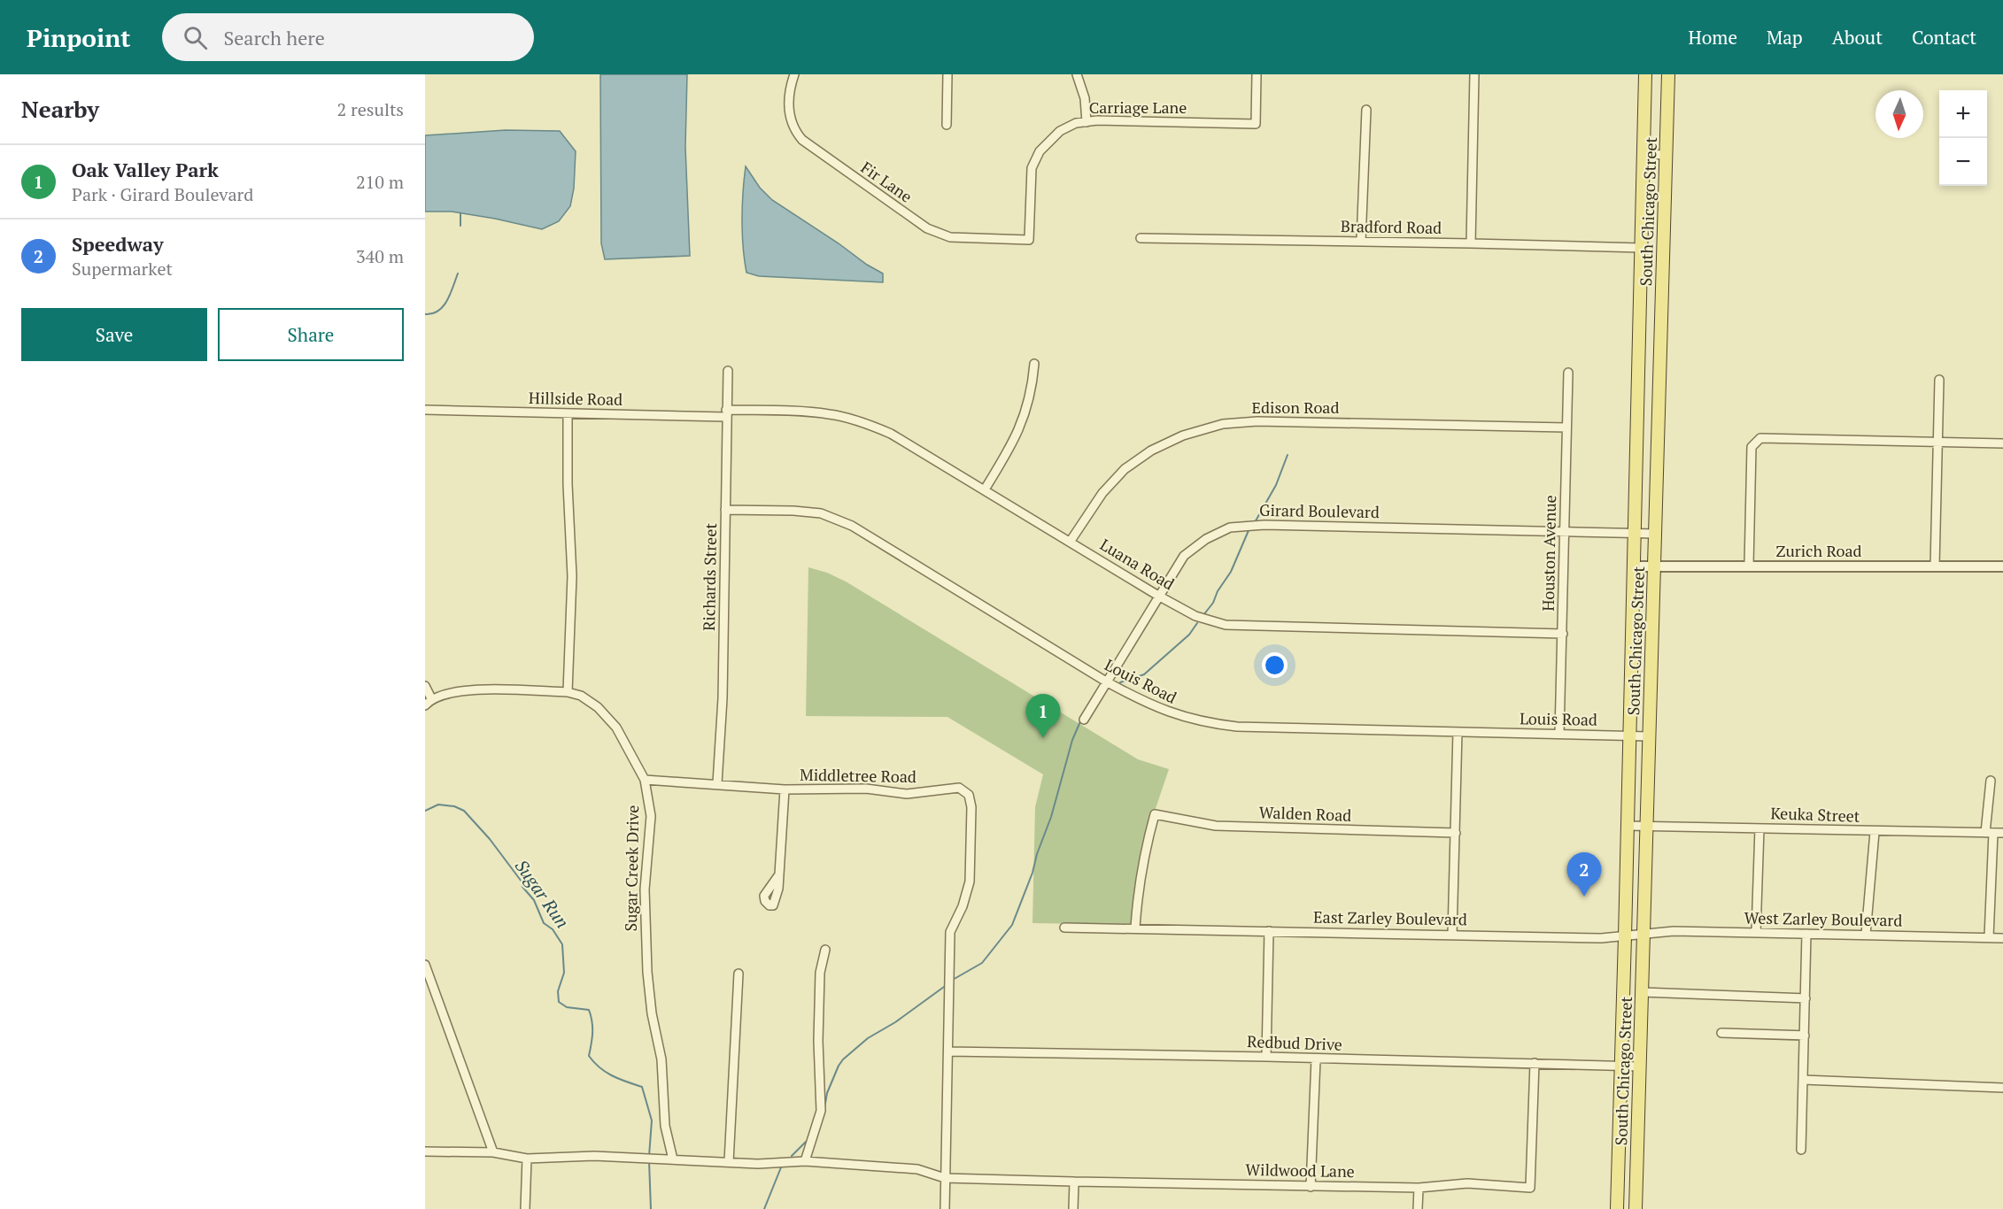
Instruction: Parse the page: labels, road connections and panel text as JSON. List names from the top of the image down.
{
  "streets": {
    "main road": ["South Chicago Street"],
    "street": [
      "Carriage Lane",
      "Fir Lane",
      "Bradford Road",
      "Hillside Road",
      "Edison Road",
      "Girard Boulevard",
      "Zurich Road",
      "Houston Avenue",
      "Luana Road",
      "Richards Street",
      "Louis Road",
      "Middletree Road",
      "Walden Road",
      "Keuka Street",
      "Sugar Creek Drive",
      "East Zarley Boulevard",
      "West Zarley Boulevard",
      "Redbud Drive",
      "Wildwood Lane"
    ]
  },
  "crossings": [
    ["Carriage Lane", "Fir Lane"],
    ["South Chicago Street", "Bradford Road"],
    ["South Chicago Street", "Girard Boulevard"],
    ["South Chicago Street", "Zurich Road"],
    ["South Chicago Street", "Louis Road"],
    ["South Chicago Street", "Keuka Street"],
    ["South Chicago Street", "East Zarley Boulevard"],
    ["South Chicago Street", "West Zarley Boulevard"],
    ["South Chicago Street", "Redbud Drive"],
    ["Hillside Road", "Luana Road"],
    ["Hillside Road", "Richards Street"],
    ["Edison Road", "Houston Avenue"],
    ["Edison Road", "Luana Road"],
    ["Girard Boulevard", "Houston Avenue"],
    ["Girard Boulevard", "Luana Road"],
    ["Girard Boulevard", "Louis Road"],
    ["Houston Avenue", "Luana Road"],
    ["Houston Avenue", "Louis Road"],
    ["Luana Road", "Richards Street"],
    ["Richards Street", "Louis Road"],
    ["Richards Street", "Middletree Road"],
    ["Middletree Road", "Sugar Creek Drive"],
    ["Middletree Road", "Redbud Drive"],
    ["Middletree Road", "Wildwood Lane"],
    ["Walden Road", "East Zarley Boulevard"],
    ["Sugar Creek Drive", "Wildwood Lane"],
    ["East Zarley Boulevard", "West Zarley Boulevard"],
    ["Redbud Drive", "Wildwood Lane"]
  ],
  "water": ["Sugar Run"],
  "north": "bottom",
  "page": {
    "header": "Pinpoint",
    "search": "Search here",
    "nav": [
      "Home",
      "Map",
      "About",
      "Contact"
    ],
    "heading": ["Nearby", "2 results"],
    "map_buttons": ["+", "−"],
    "list": [
      {
        "mark": "1",
        "name": "Oak Valley Park",
        "note": "Park · Girard Boulevard",
        "value": "210 m"
      },
      {
        "mark": "2",
        "name": "Speedway",
        "note": "Supermarket",
        "value": "340 m"
      }
    ],
    "buttons": ["Save", "Share"],
    "pins": ["1", "2"]
  }
}
